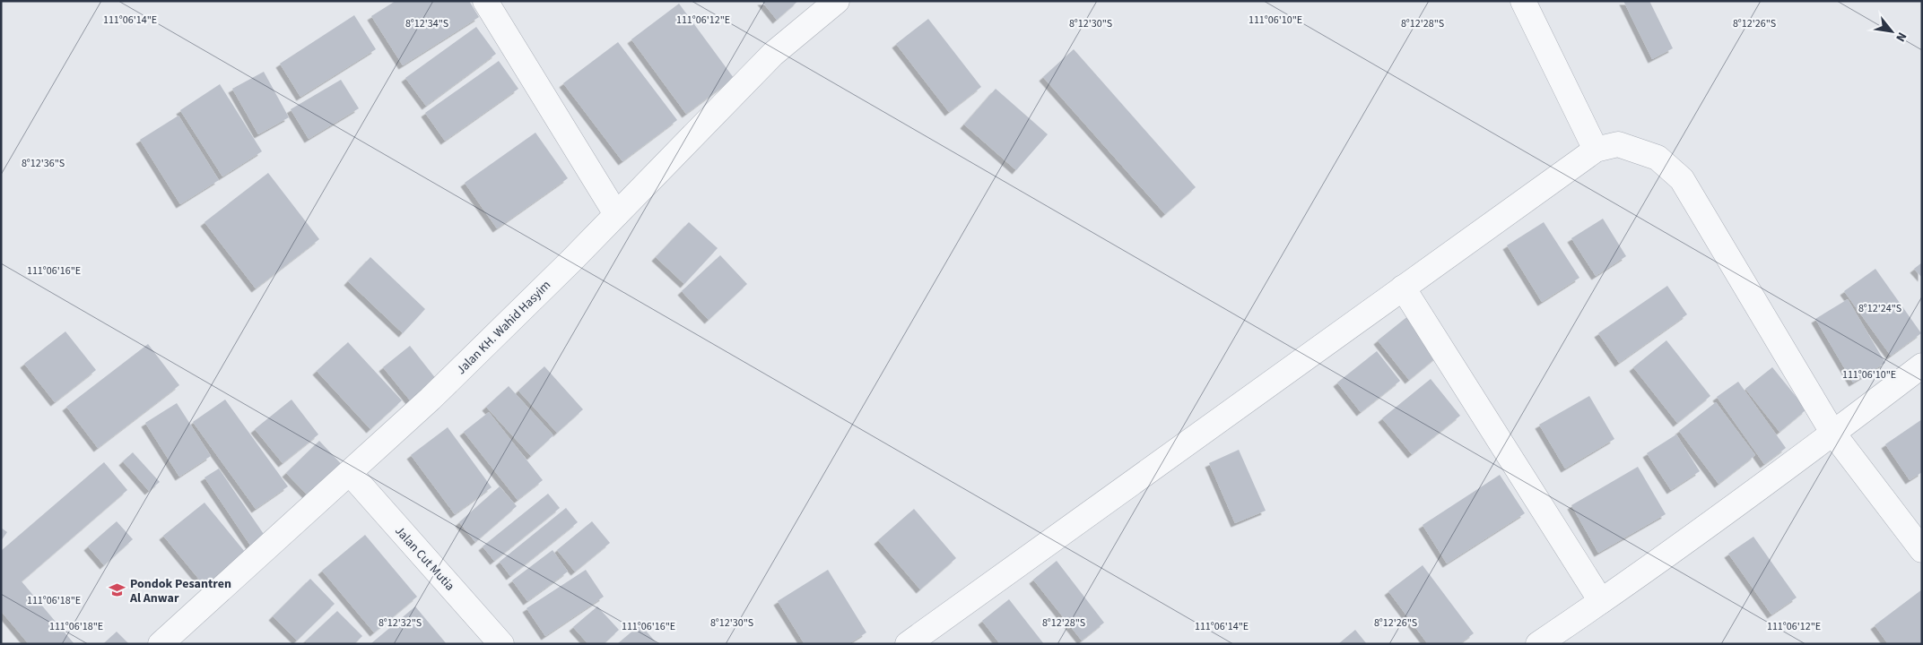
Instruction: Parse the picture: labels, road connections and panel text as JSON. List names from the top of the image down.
{
  "streets": {
    "street": ["Jalan KH. Wahid Hasyim", "Jalan Cut Mutia"]
  },
  "crossings": [
    ["Jalan KH. Wahid Hasyim", "Jalan Cut Mutia"]
  ],
  "places": {
    "school or university": ["Pondok Pesantren Al Anwar"]
  },
  "north": "bottom right",
  "coordinates": [
    "111°06'14\"E",
    "111°06'12\"E",
    "111°06'10\"E",
    "8°12'34\"S",
    "8°12'30\"S",
    "8°12'28\"S",
    "8°12'26\"S",
    "8°12'36\"S",
    "111°06'16\"E",
    "8°12'24\"S",
    "111°06'18\"E",
    "8°12'32\"S"
  ]
}
